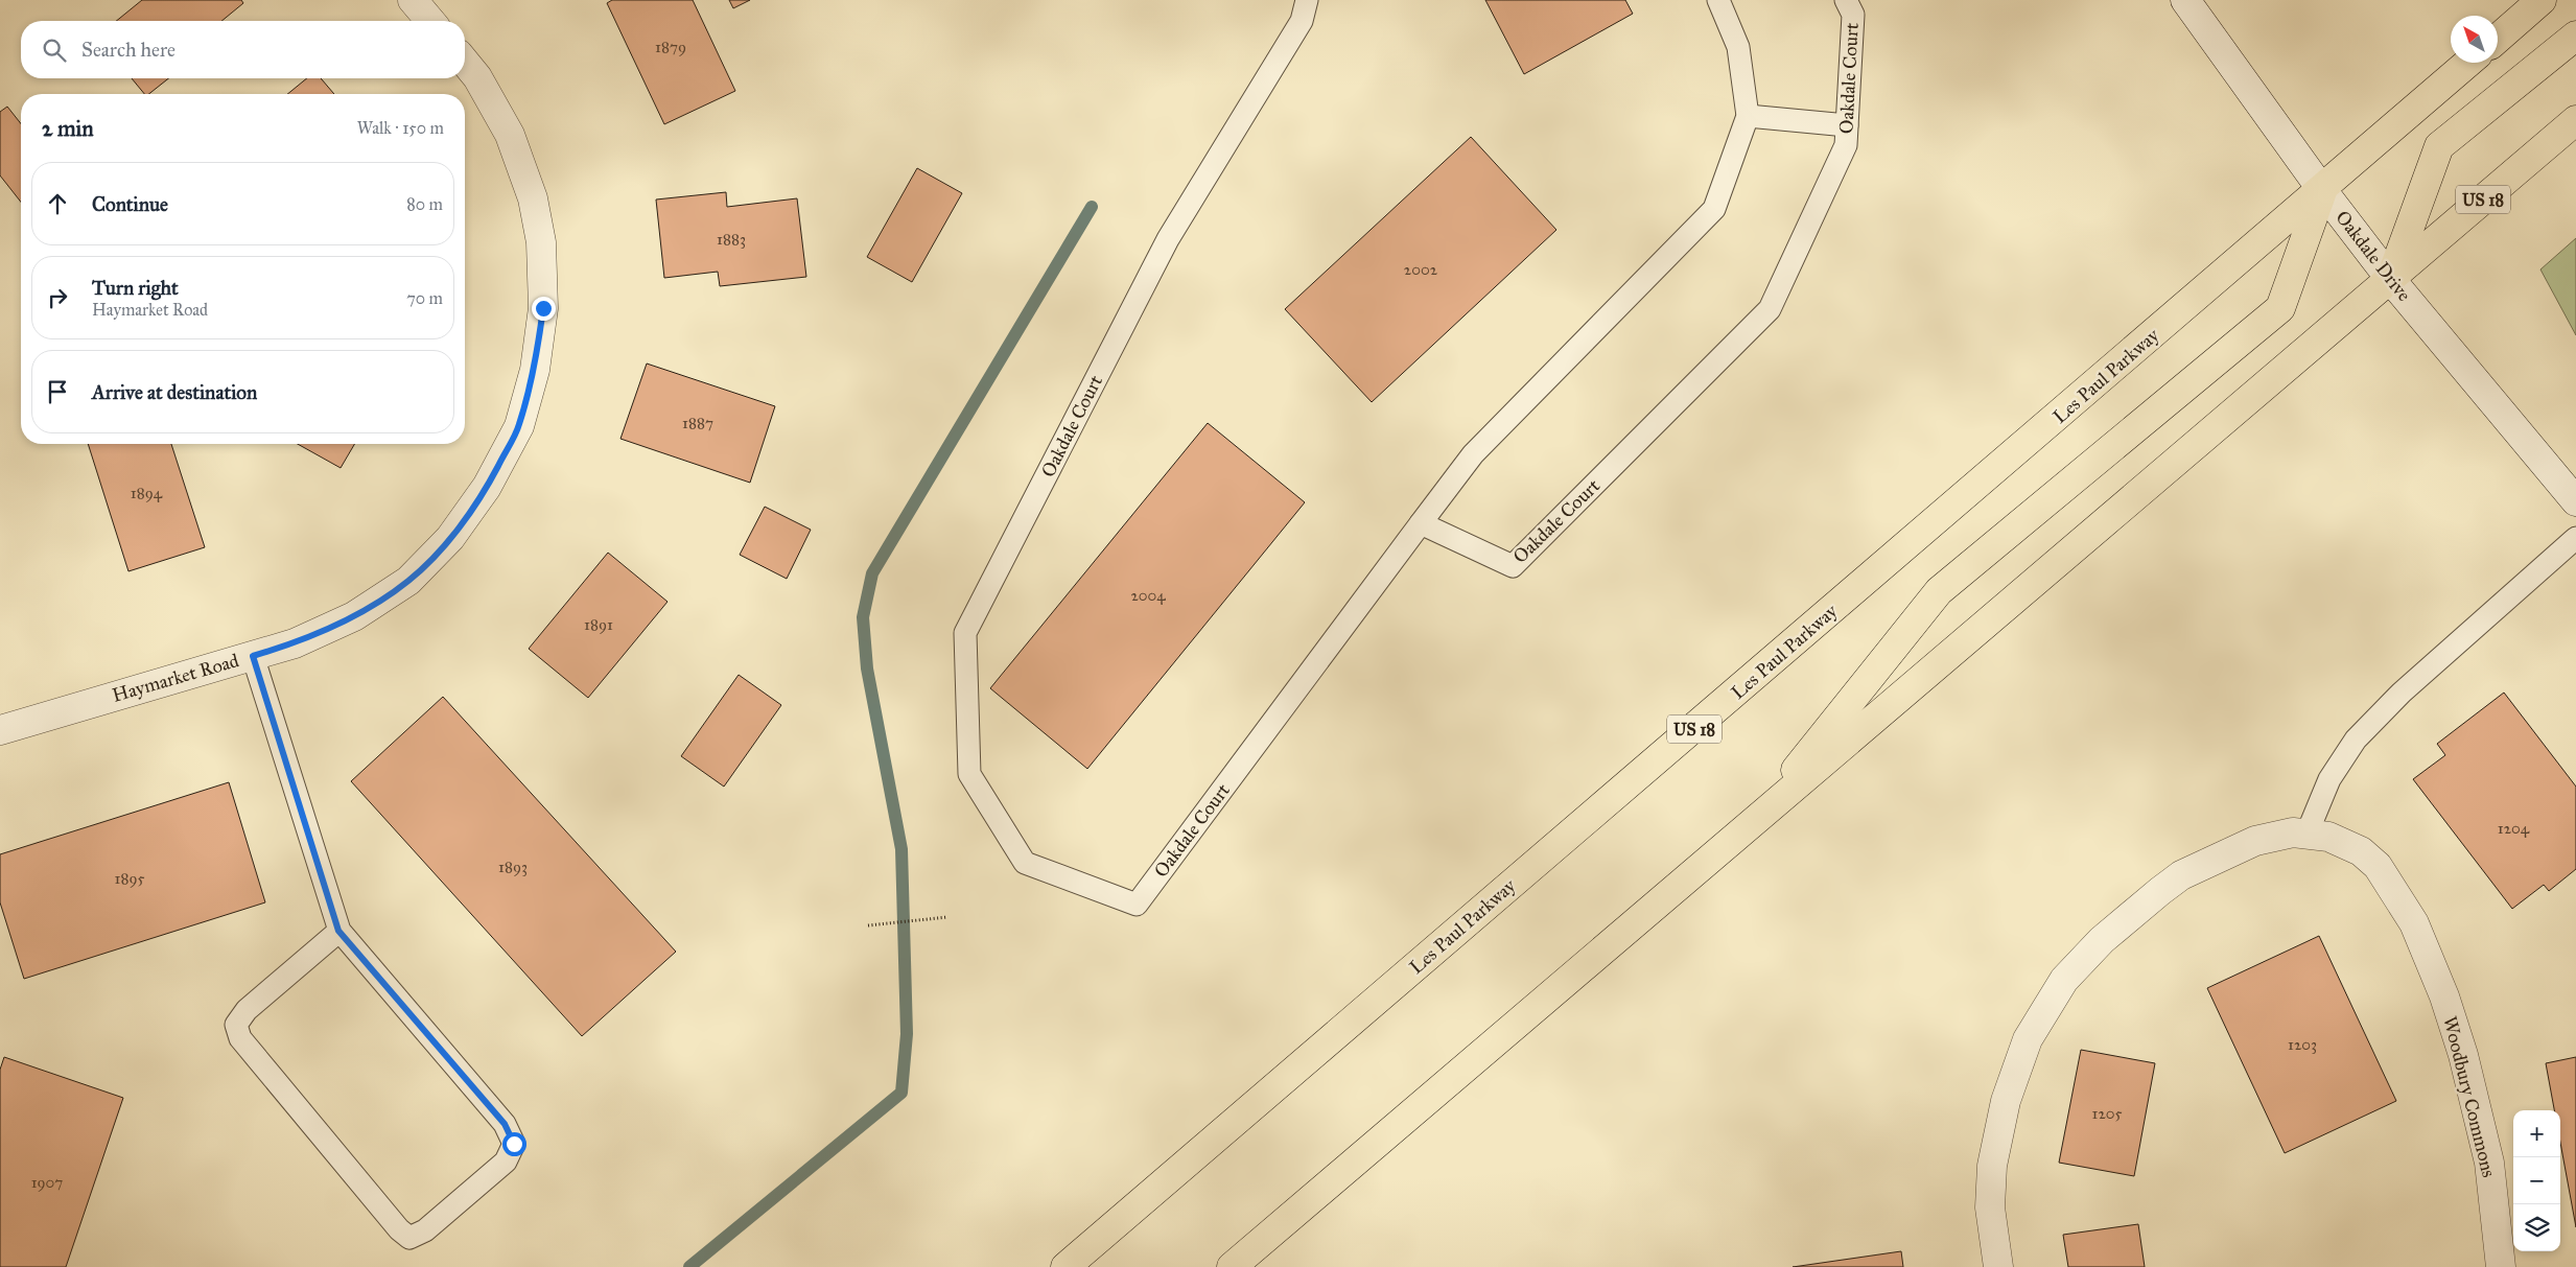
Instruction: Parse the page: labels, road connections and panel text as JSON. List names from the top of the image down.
{
  "streets": {
    "main road": ["US 18", "Les Paul Parkway"],
    "street": ["Oakdale Drive", "Haymarket Road", "Woodbury Commons"],
    "lane": ["Oakdale Court"]
  },
  "crossings": [
    ["US 18", "Oakdale Drive"],
    ["Oakdale Drive", "Les Paul Parkway"]
  ],
  "house_numbers": [
    "1879",
    "1883",
    "2002",
    "1887",
    "1894",
    "2004",
    "1891",
    "1204",
    "1893",
    "1895",
    "1203",
    "1205",
    "1907"
  ],
  "north": "top left",
  "page": {
    "search": "Search here",
    "heading": ["2 min", "Walk · 150 m"],
    "list": [
      ["Continue", "80 m"],
      ["Turn right", "Haymarket Road", "70 m"],
      "Arrive at destination"
    ],
    "map_buttons": ["+", "−"]
  }
}
